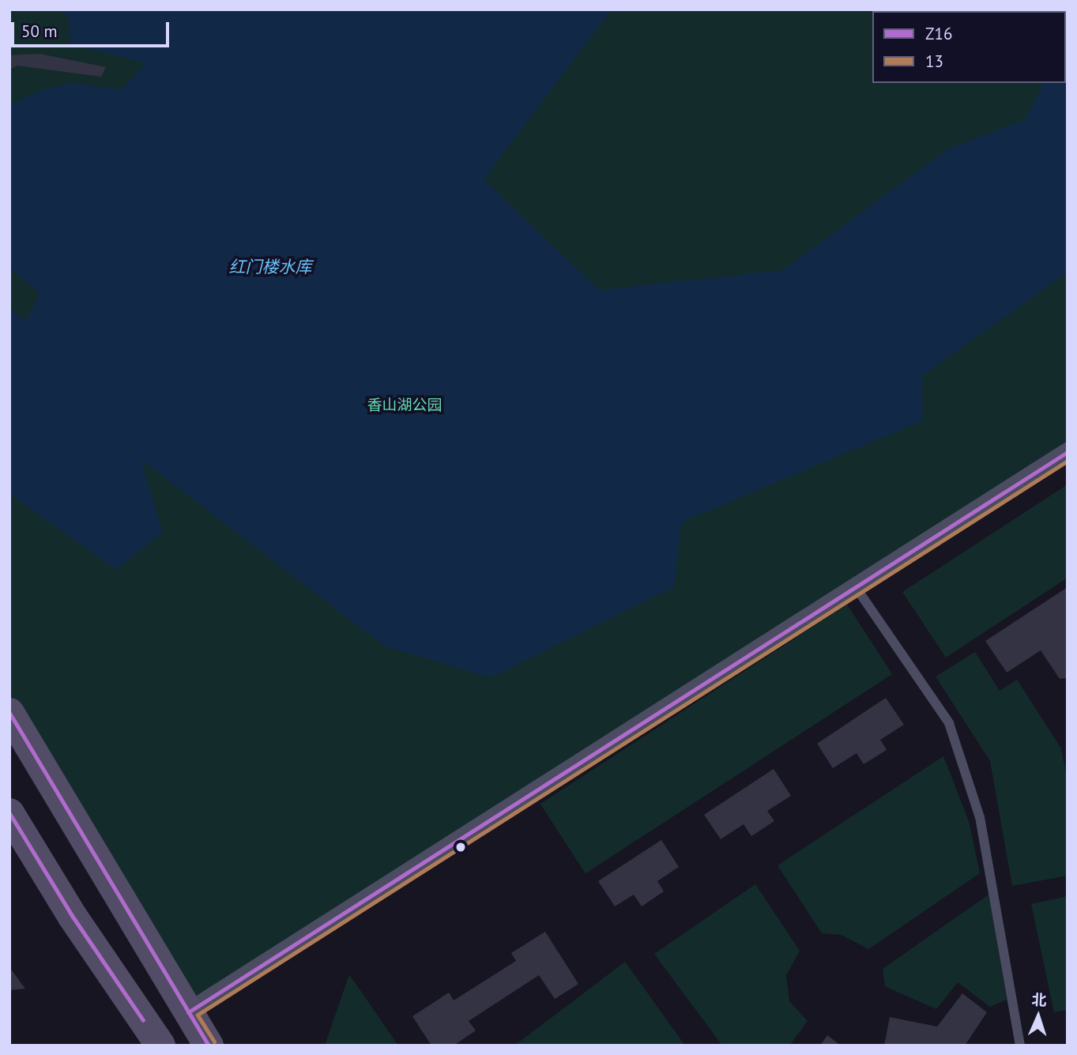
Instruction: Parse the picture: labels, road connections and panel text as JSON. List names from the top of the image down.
{
  "water": ["红门楼水库"],
  "parks": ["香山湖公园"],
  "lines": ["transit line Z16", "transit line 13"],
  "legend": ["Z16", "13"],
  "scale_bar": "50 m",
  "north": "top"
}
